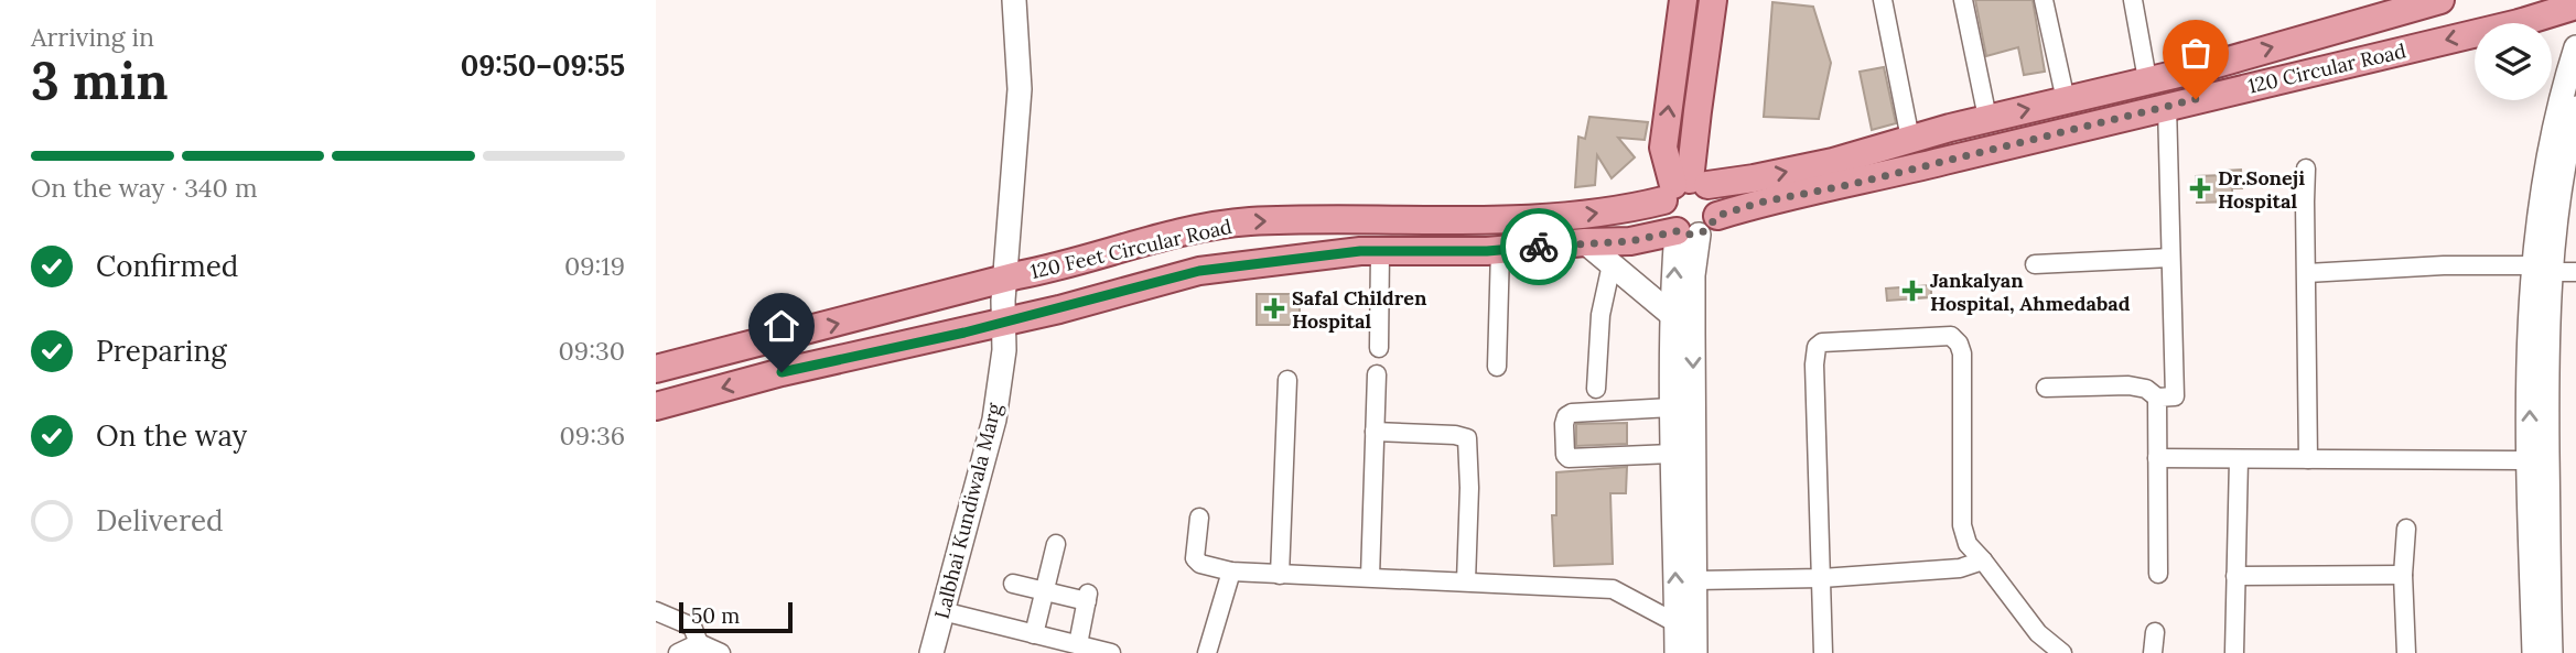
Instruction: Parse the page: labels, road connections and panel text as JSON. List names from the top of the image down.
{
  "streets": {
    "main road": ["120 Circular Road", "120 Feet Circular Road", "Lalbhai Kundiwala Marg"]
  },
  "crossings": [
    ["120 Circular Road", "120 Feet Circular Road"],
    ["120 Feet Circular Road", "Lalbhai Kundiwala Marg"]
  ],
  "places": {
    "health": ["Dr.Soneji Hospital", "Jankalyan Hospital, Ahmedabad", "Safal Children Hospital"]
  },
  "scale_bar": "50 m",
  "page": {
    "heading": ["3 min", "Arriving in", "09:50–09:55"],
    "bar": "On the way · 340 m",
    "list": [
      ["Confirmed", "09:19"],
      ["Preparing", "09:30"],
      ["On the way", "09:36"],
      "Delivered"
    ],
    "scale": "50 m"
  }
}
